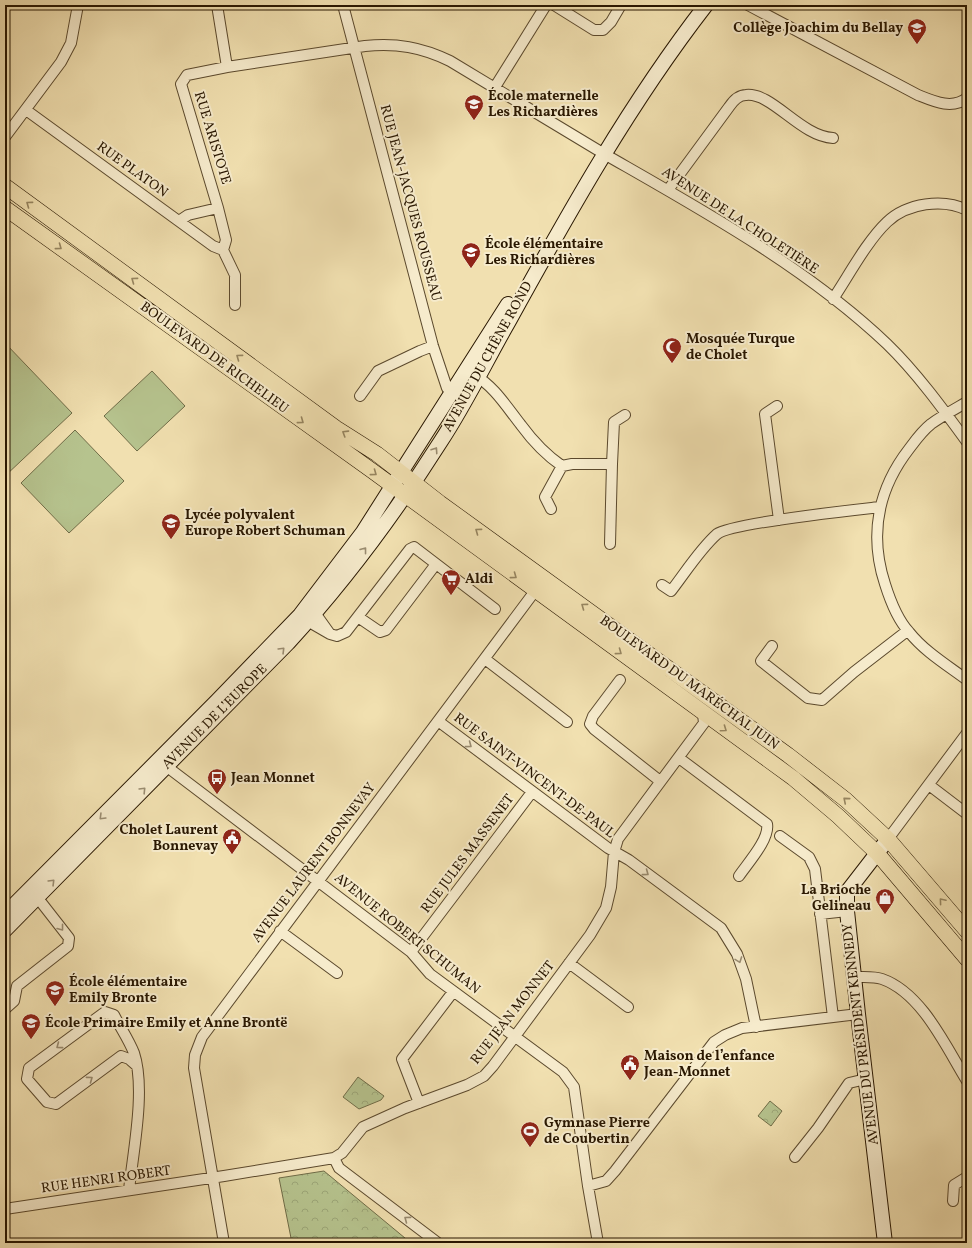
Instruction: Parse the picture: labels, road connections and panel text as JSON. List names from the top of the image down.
{
  "streets": {
    "main road": [
      "AVENUE DU CHÊNE ROND",
      "BOULEVARD DE RICHELIEU",
      "BOULEVARD DU MARÉCHAL JUIN",
      "AVENUE DE L’EUROPE",
      "AVENUE DU PRÉSIDENT KENNEDY"
    ],
    "street": [
      "RUE ARISTOTE",
      "RUE PLATON",
      "RUE JEAN-JACQUES ROUSSEAU",
      "AVENUE DE LA CHOLETIÈRE",
      "RUE SAINT-VINCENT-DE-PAUL",
      "RUE JULES MASSENET",
      "AVENUE LAURENT BONNEVAY",
      "AVENUE ROBERT SCHUMAN",
      "RUE JEAN MONNET",
      "RUE HENRI ROBERT"
    ]
  },
  "crossings": [
    ["RUE ARISTOTE", "RUE PLATON"],
    ["RUE ARISTOTE", "RUE JEAN-JACQUES ROUSSEAU"],
    ["RUE ARISTOTE", "AVENUE DE LA CHOLETIÈRE"],
    ["RUE JEAN-JACQUES ROUSSEAU", "AVENUE DU CHÊNE ROND"],
    ["AVENUE DE LA CHOLETIÈRE", "AVENUE DU CHÊNE ROND"],
    ["AVENUE DU CHÊNE ROND", "BOULEVARD DE RICHELIEU"],
    ["AVENUE DU CHÊNE ROND", "BOULEVARD DU MARÉCHAL JUIN"],
    ["AVENUE DU CHÊNE ROND", "AVENUE DE L’EUROPE"],
    ["BOULEVARD DE RICHELIEU", "BOULEVARD DU MARÉCHAL JUIN"],
    ["BOULEVARD DE RICHELIEU", "AVENUE DE L’EUROPE"],
    ["BOULEVARD DU MARÉCHAL JUIN", "AVENUE DE L’EUROPE"],
    ["BOULEVARD DU MARÉCHAL JUIN", "AVENUE LAURENT BONNEVAY"],
    ["BOULEVARD DU MARÉCHAL JUIN", "RUE JEAN MONNET"],
    ["BOULEVARD DU MARÉCHAL JUIN", "AVENUE DU PRÉSIDENT KENNEDY"],
    ["AVENUE DE L’EUROPE", "AVENUE ROBERT SCHUMAN"],
    ["RUE SAINT-VINCENT-DE-PAUL", "RUE JULES MASSENET"],
    ["RUE SAINT-VINCENT-DE-PAUL", "AVENUE LAURENT BONNEVAY"],
    ["RUE SAINT-VINCENT-DE-PAUL", "RUE JEAN MONNET"],
    ["RUE JULES MASSENET", "AVENUE ROBERT SCHUMAN"],
    ["AVENUE LAURENT BONNEVAY", "AVENUE ROBERT SCHUMAN"],
    ["AVENUE LAURENT BONNEVAY", "RUE HENRI ROBERT"],
    ["AVENUE ROBERT SCHUMAN", "RUE JEAN MONNET"]
  ],
  "one_way": ["RUE SAINT-VINCENT-DE-PAUL"],
  "places": {
    "school or university": [
      "Collège Joachim du Bellay",
      "École maternelle Les Richardières",
      "École élémentaire Les Richardières",
      "Lycée polyvalent Europe Robert Schuman",
      "École élémentaire Emily Bronte",
      "École Primaire Emily et Anne Brontë"
    ],
    "mosque": ["Mosquée Turque de Cholet"],
    "supermarket": ["Aldi"],
    "bus stop": ["Jean Monnet"],
    "public building": ["Cholet Laurent Bonnevay", "Maison de l’enfance Jean-Monnet"],
    "shop": ["La Brioche Gelineau"],
    "sports": ["Gymnase Pierre de Coubertin"]
  }
}
